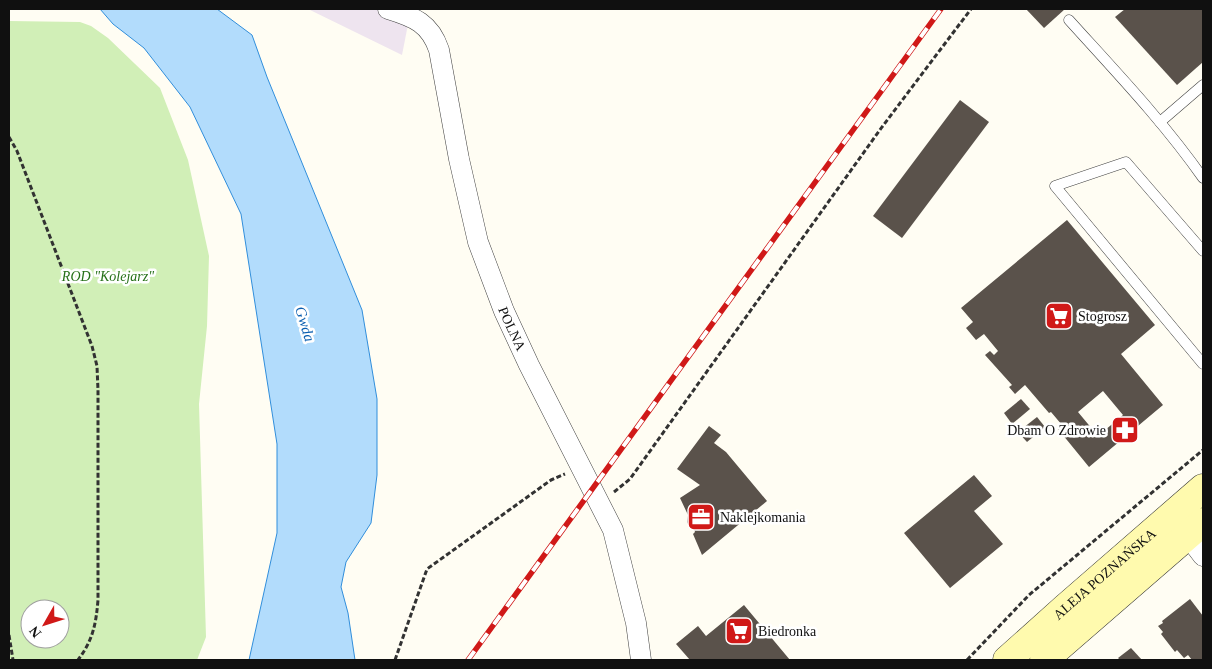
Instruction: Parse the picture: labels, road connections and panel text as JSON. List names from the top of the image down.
{
  "streets": {
    "main road": ["ALEJA POZNAŃSKA"],
    "street": ["POLNA"]
  },
  "water": ["Gwda"],
  "parks": ["ROD \"Kolejarz\""],
  "places": {
    "supermarket": ["Stogrosz", "Biedronka"],
    "pharmacy": ["Dbam O Zdrowie"],
    "office": ["Naklejkomania"]
  },
  "north": "bottom left"
}
